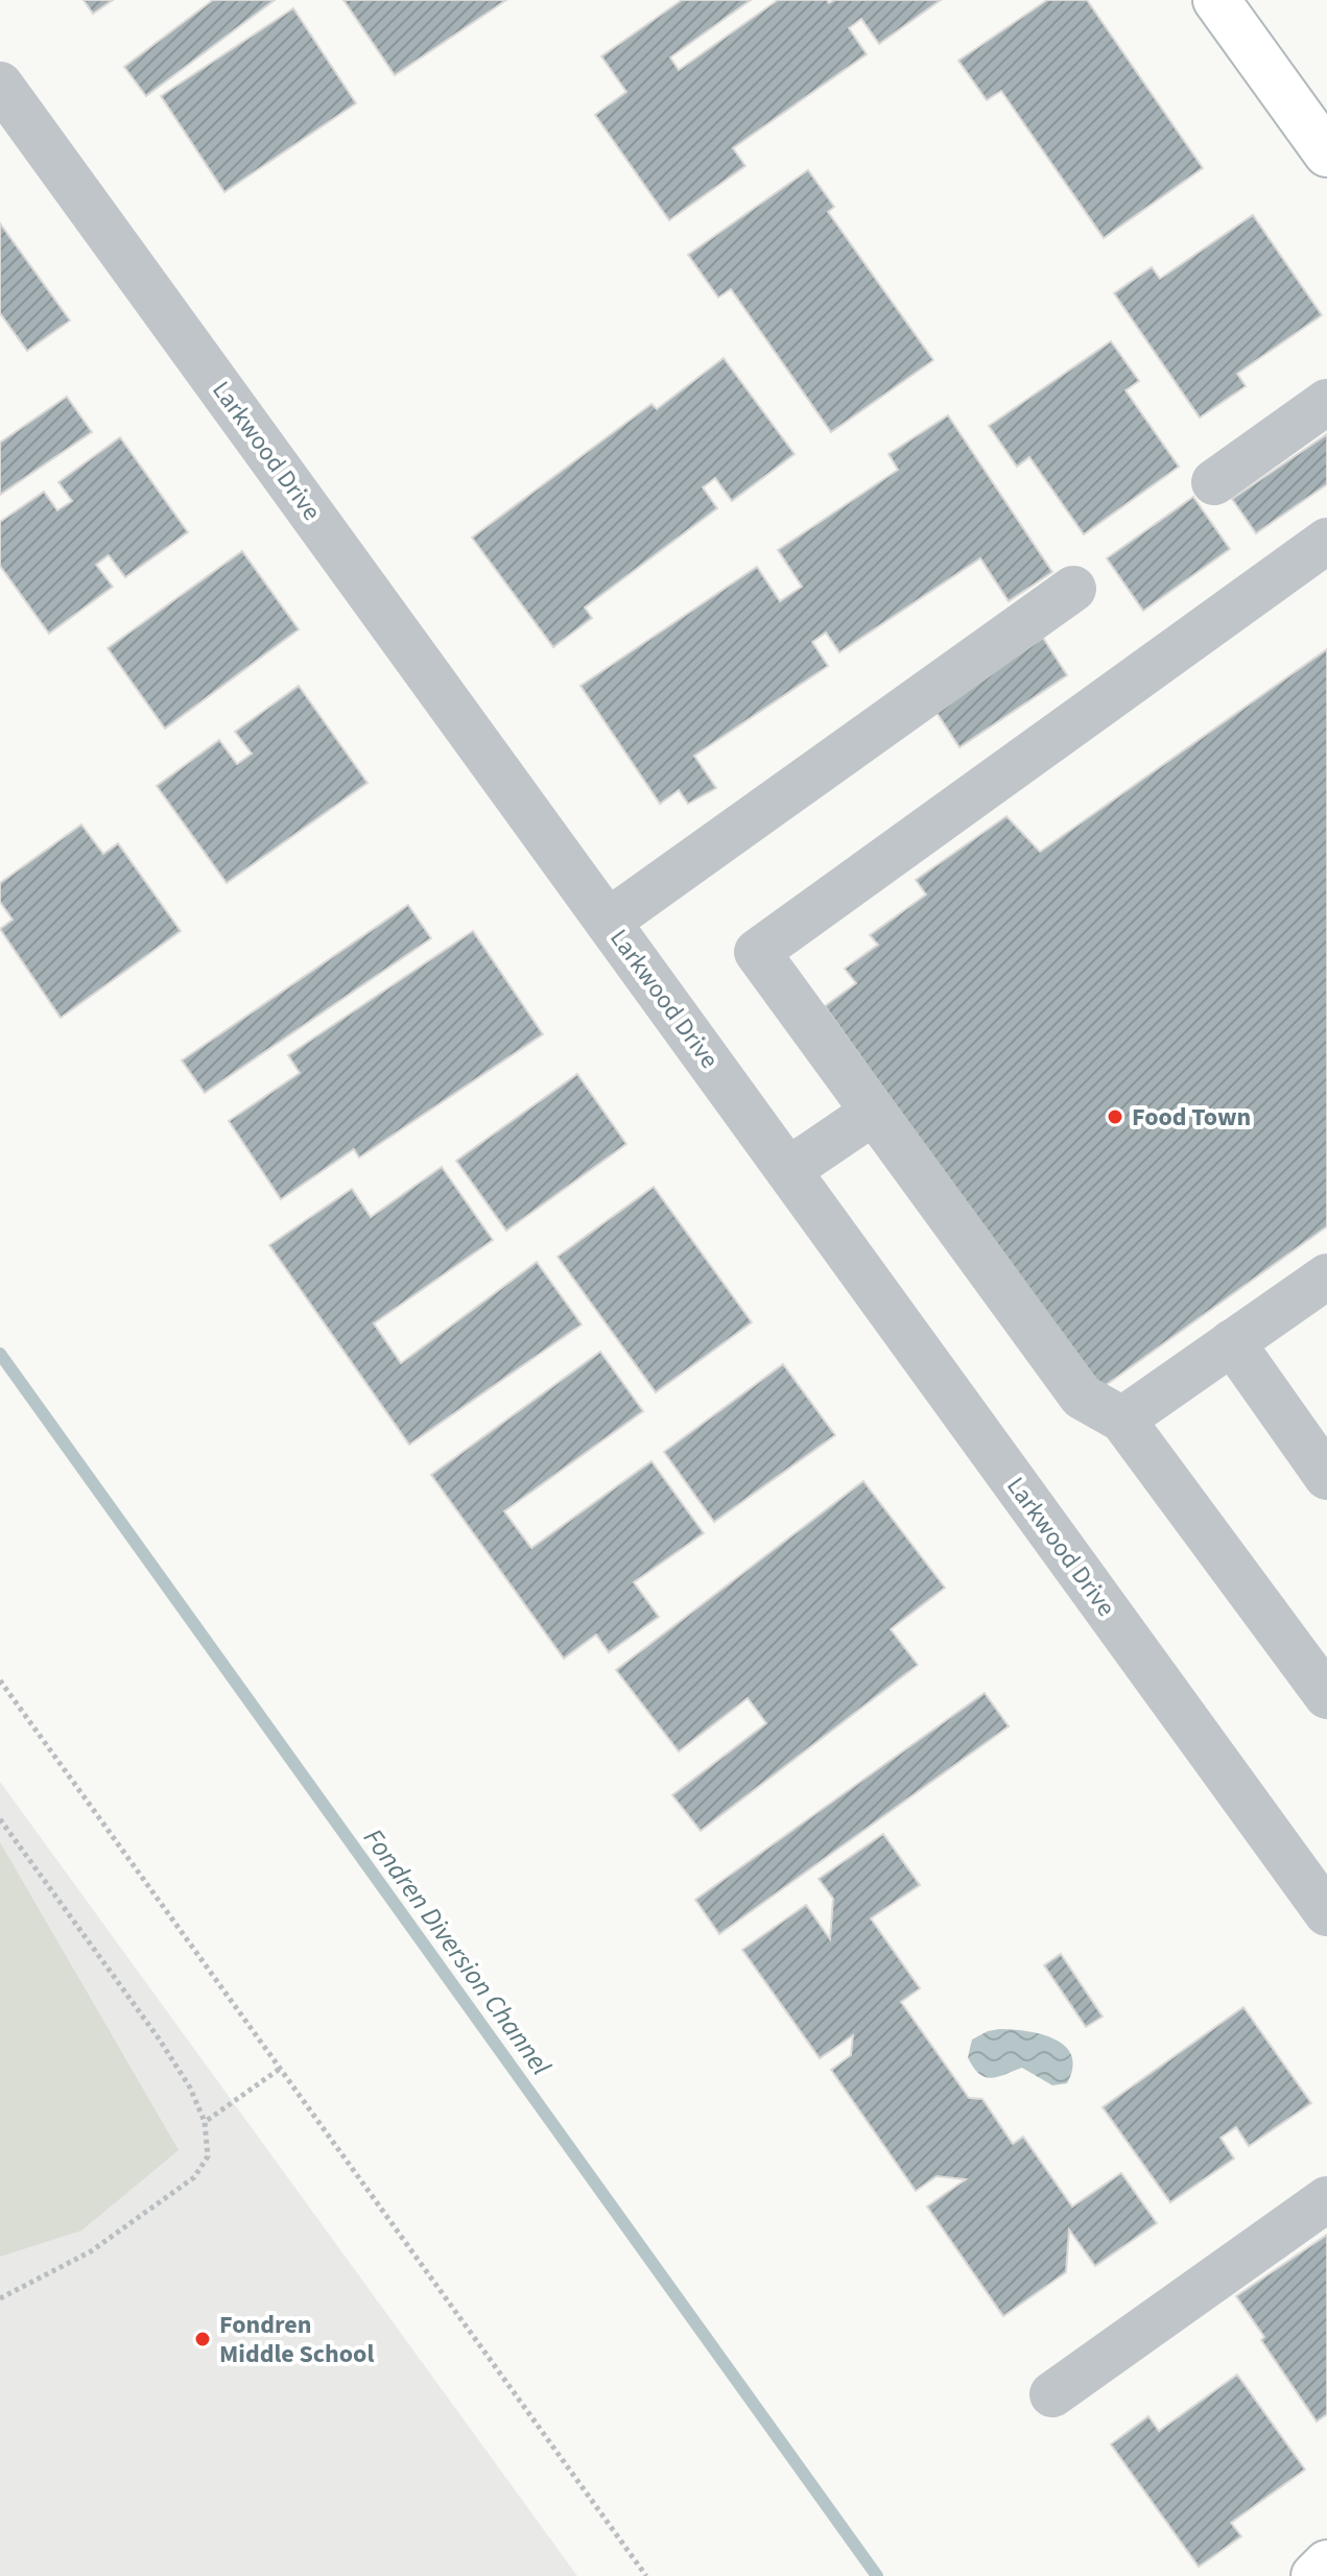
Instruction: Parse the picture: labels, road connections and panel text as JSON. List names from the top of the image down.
{
  "streets": {
    "street": ["Larkwood Drive"]
  },
  "water": ["Fondren Diversion Channel"],
  "places": ["Food Town", "Fondren Middle School"]
}
